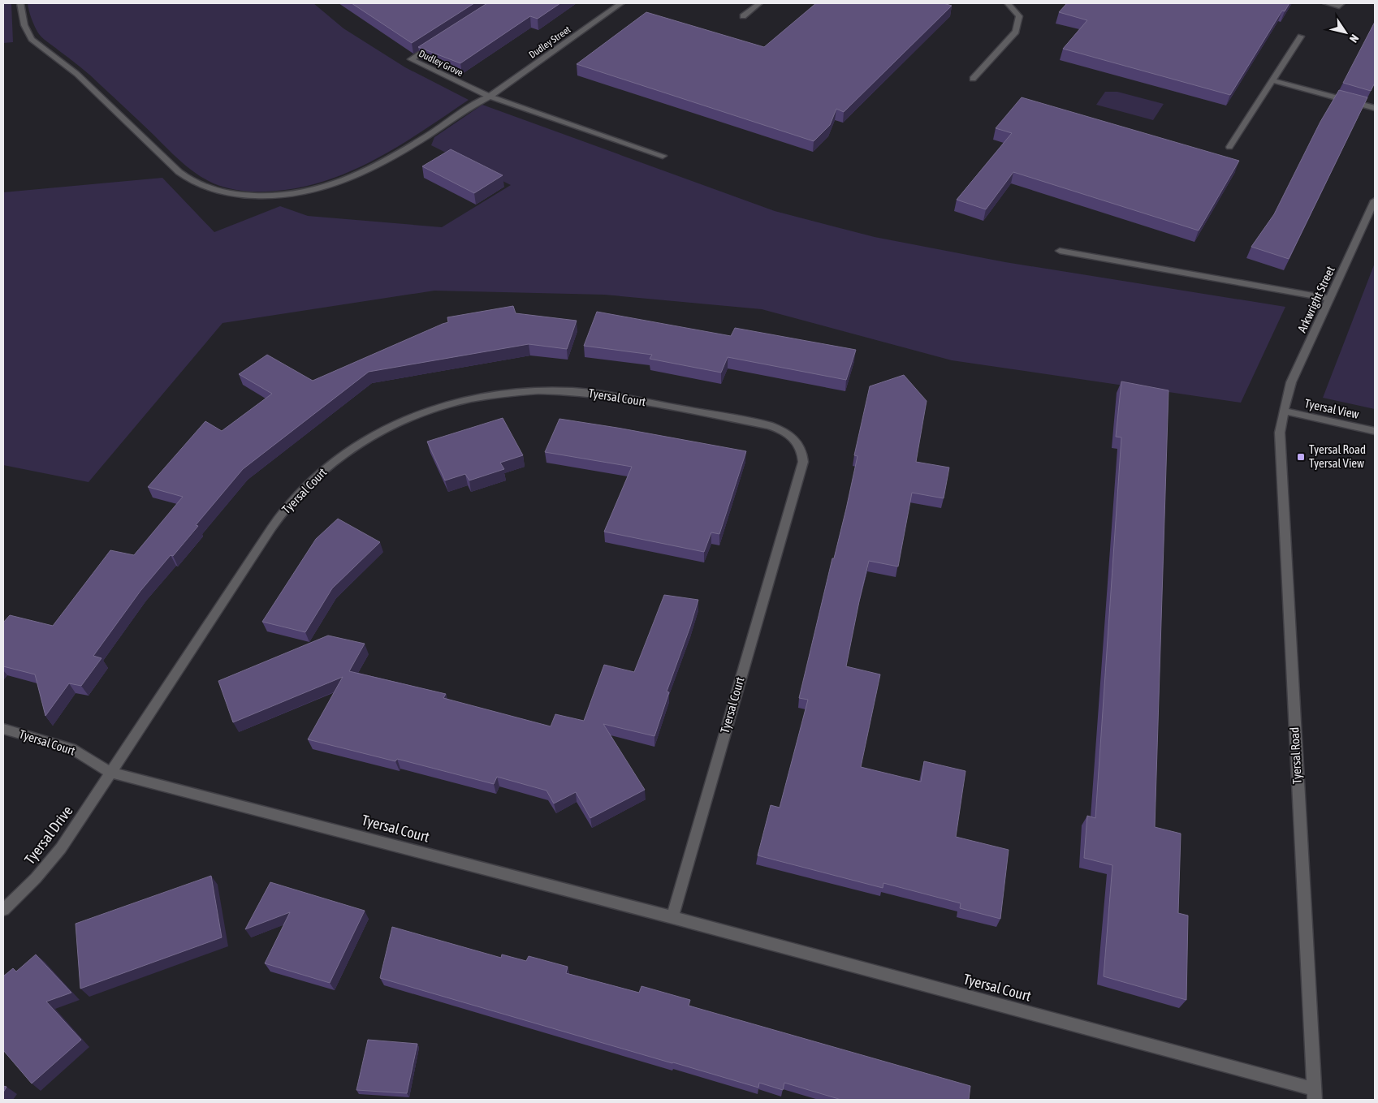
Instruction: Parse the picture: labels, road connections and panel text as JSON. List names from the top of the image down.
{
  "streets": {
    "street": [
      "Dudley Street",
      "Dudley Grove",
      "Arkwright Street",
      "Tyersal Court",
      "Tyersal View",
      "Tyersal Road",
      "Tyersal Drive"
    ]
  },
  "crossings": [
    ["Dudley Street", "Dudley Grove"],
    ["Arkwright Street", "Tyersal View"],
    ["Arkwright Street", "Tyersal Road"],
    ["Tyersal Court", "Tyersal Road"],
    ["Tyersal Court", "Tyersal Drive"],
    ["Tyersal View", "Tyersal Road"]
  ],
  "places": {
    "transit": ["Tyersal Road Tyersal View"]
  },
  "north": "bottom right"
}
